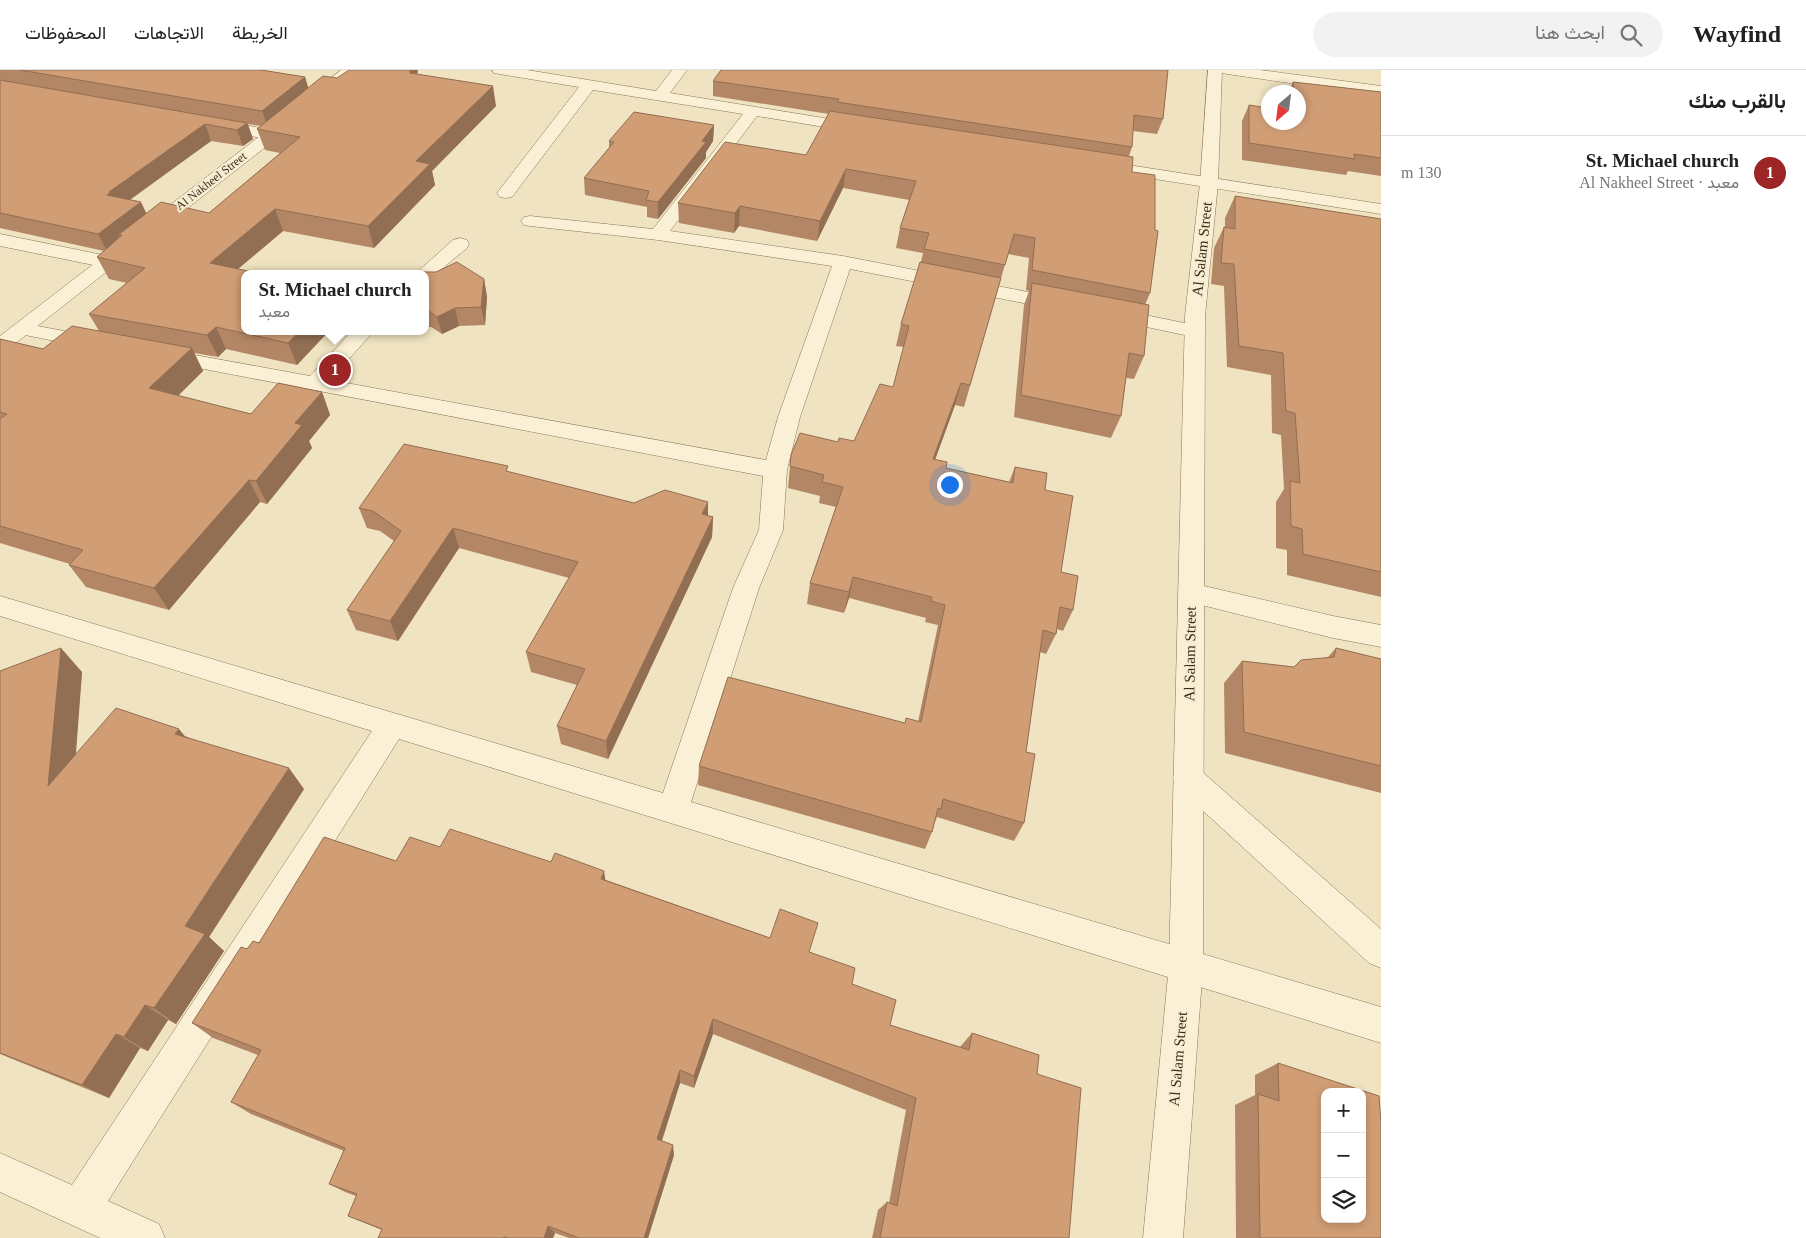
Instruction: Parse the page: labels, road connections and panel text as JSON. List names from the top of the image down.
{
  "streets": {
    "street": ["Al Nakheel Street", "Al Salam Street"]
  },
  "north": "bottom left",
  "page": {
    "header": "Wayfind",
    "search": "ابحث هنا",
    "nav": ["الخريطة", "الاتجاهات", "المحفوظات"],
    "heading": "بالقرب منك",
    "list": [
      {
        "mark": "1",
        "name": "St. Michael church",
        "note": "معبد · Al Nakheel Street",
        "value": "130 m"
      }
    ],
    "popup": ["St. Michael church", "معبد"],
    "pins": "1",
    "map_buttons": ["+", "−"]
  }
}
